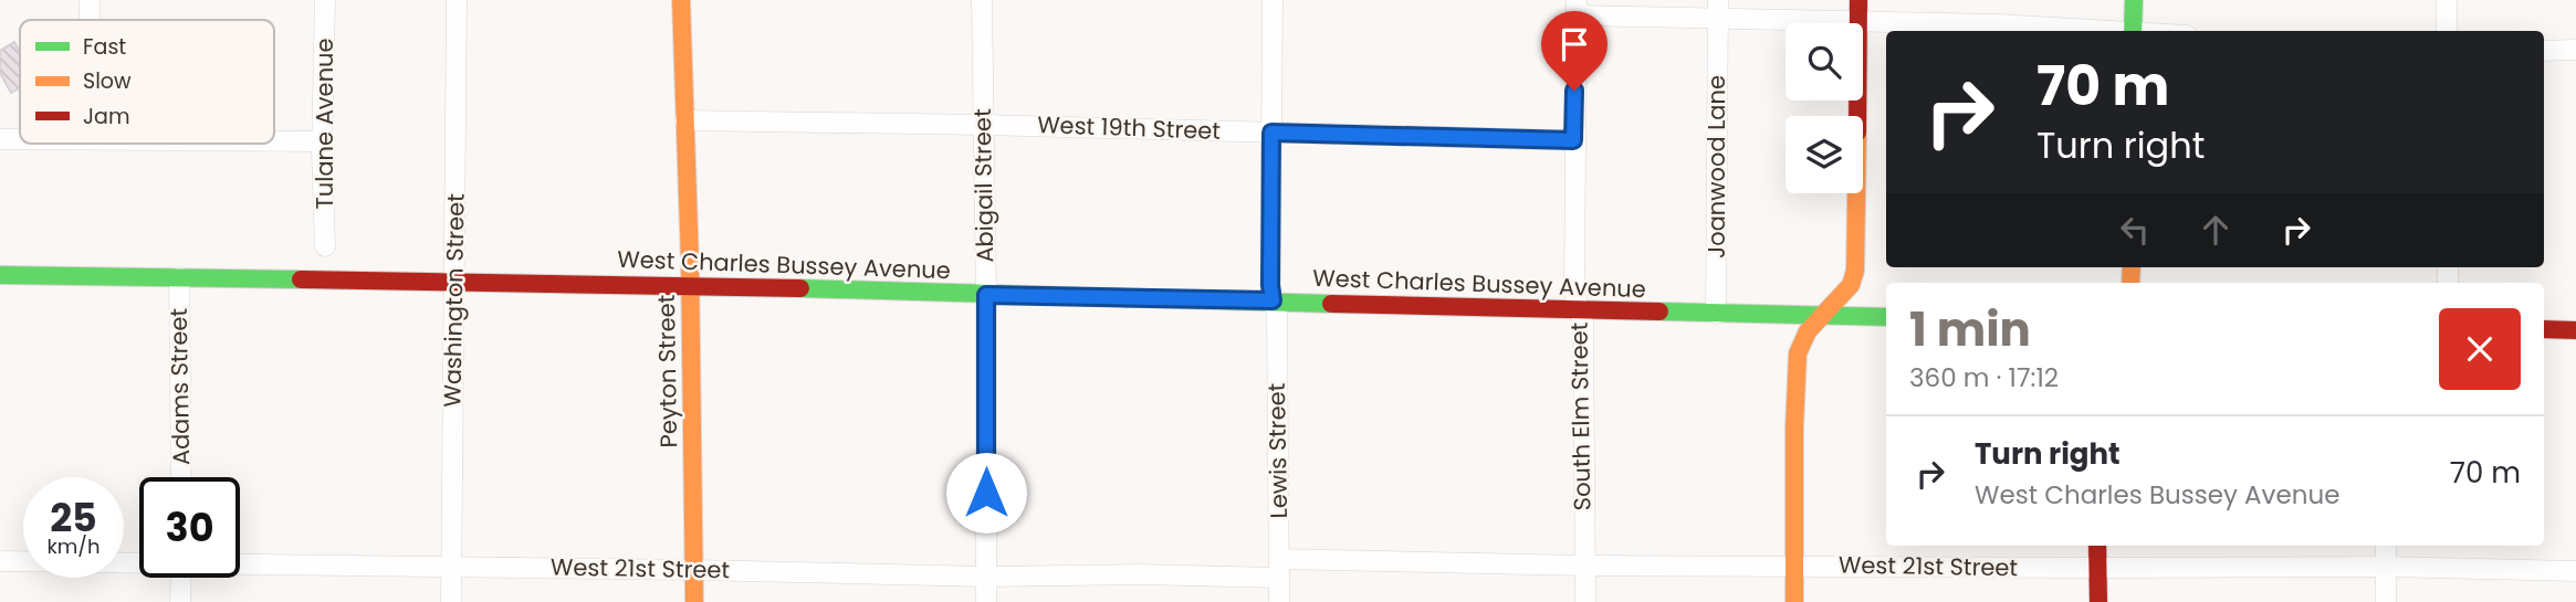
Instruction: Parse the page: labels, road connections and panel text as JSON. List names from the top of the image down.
{
  "streets": {
    "street": [
      "Tulane Avenue",
      "West 19th Street",
      "Joanwood Lane",
      "Abigail Street",
      "West Charles Bussey Avenue",
      "Washington Street",
      "Peyton Street",
      "Adams Street",
      "South Elm Street",
      "Lewis Street",
      "West 21st Street"
    ]
  },
  "crossings": [
    ["West 19th Street", "Abigail Street"],
    ["West 19th Street", "Peyton Street"],
    ["West 19th Street", "South Elm Street"],
    ["West 19th Street", "Lewis Street"],
    ["Joanwood Lane", "West Charles Bussey Avenue"],
    ["Abigail Street", "West Charles Bussey Avenue"],
    ["Abigail Street", "West 21st Street"],
    ["West Charles Bussey Avenue", "Washington Street"],
    ["West Charles Bussey Avenue", "Peyton Street"],
    ["West Charles Bussey Avenue", "Adams Street"],
    ["West Charles Bussey Avenue", "South Elm Street"],
    ["West Charles Bussey Avenue", "Lewis Street"],
    ["Washington Street", "West 21st Street"],
    ["Peyton Street", "West 21st Street"],
    ["South Elm Street", "West 21st Street"],
    ["Lewis Street", "West 21st Street"]
  ],
  "legend": ["Fast", "Slow", "Jam"],
  "page": {
    "turn": ["70 m", "Turn right"],
    "heading": ["1 min", "360 m · 17:12"],
    "list": [
      {
        "name": "Turn right",
        "note": "West Charles Bussey Avenue",
        "value": "70 m"
      }
    ],
    "speed": "25 km/h",
    "limit": "30"
  }
}
